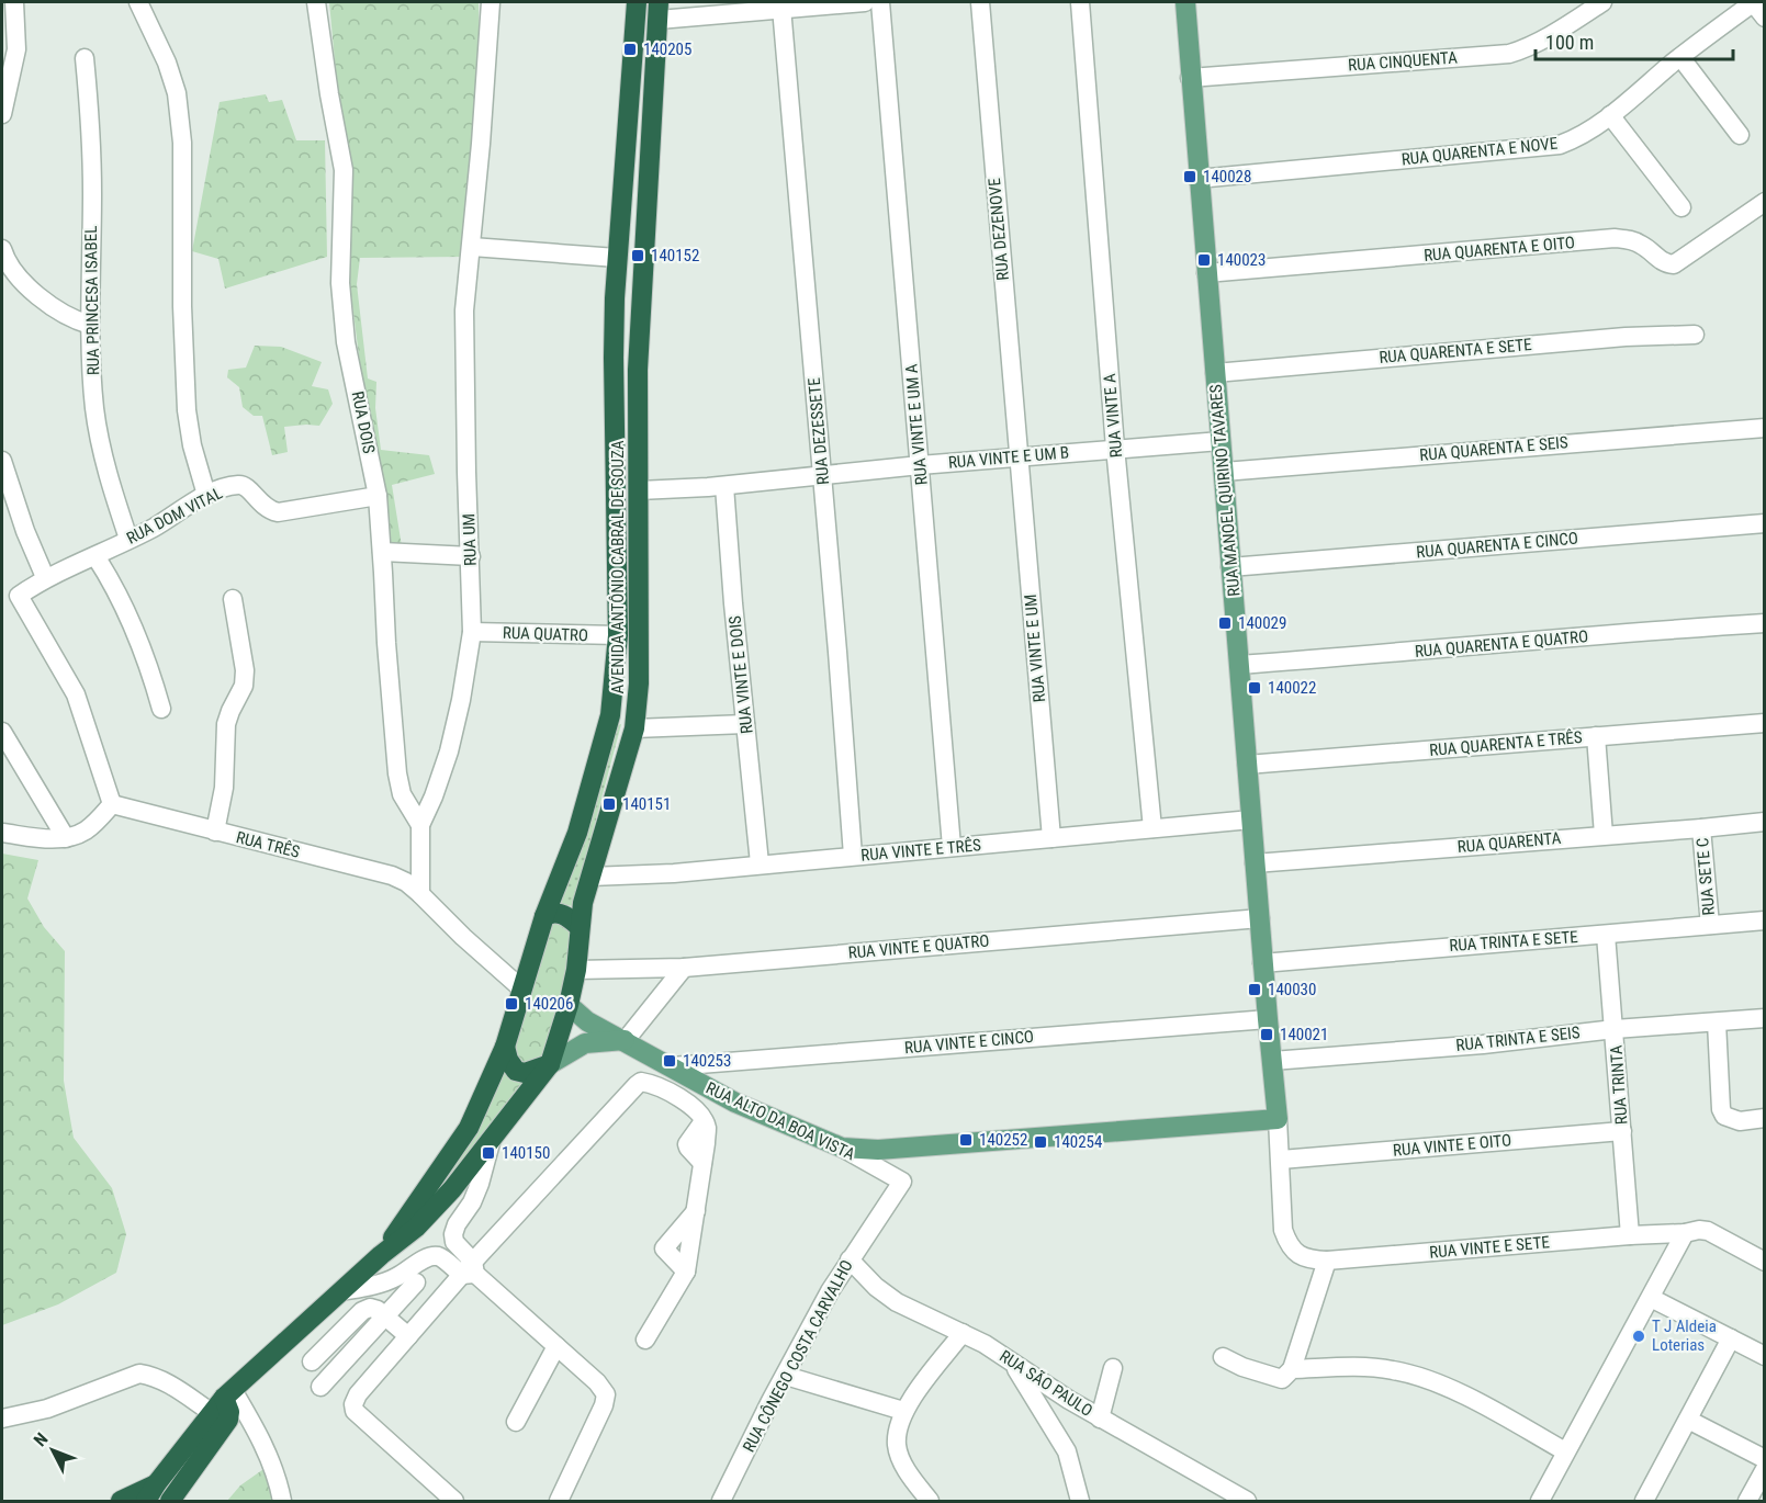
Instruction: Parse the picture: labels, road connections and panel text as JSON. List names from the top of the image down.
{
  "streets": {
    "highway": ["AVENIDA ANTÔNIO CABRAL DE SOUZA"],
    "main road": ["RUA MANOEL QUIRINO TAVARES", "RUA ALTO DA BOA VISTA"],
    "street": [
      "RUA CINQUENTA",
      "RUA QUARENTA E NOVE",
      "RUA DEZENOVE",
      "RUA QUARENTA E OITO",
      "RUA PRINCESA ISABEL",
      "RUA QUARENTA E SETE",
      "RUA VINTE A",
      "RUA DOIS",
      "RUA VINTE E UM A",
      "RUA DEZESSETE",
      "RUA QUARENTA E SEIS",
      "RUA VINTE E UM B",
      "RUA DOM VITAL",
      "RUA UM",
      "RUA QUARENTA E CINCO",
      "RUA QUATRO",
      "RUA QUARENTA E QUATRO",
      "RUA VINTE E UM",
      "RUA VINTE E DOIS",
      "RUA QUARENTA E TRÊS",
      "RUA QUARENTA",
      "RUA TRÊS",
      "RUA VINTE E TRÊS",
      "RUA SETE C",
      "RUA TRINTA E SETE",
      "RUA VINTE E QUATRO",
      "RUA TRINTA E SEIS",
      "RUA VINTE E CINCO",
      "RUA TRINTA",
      "RUA VINTE E OITO",
      "RUA VINTE E SETE",
      "RUA CÔNEGO COSTA CARVALHO",
      "RUA SÃO PAULO"
    ]
  },
  "crossings": [
    ["RUA CINQUENTA", "RUA MANOEL QUIRINO TAVARES"],
    ["RUA QUARENTA E NOVE", "RUA MANOEL QUIRINO TAVARES"],
    ["RUA DEZENOVE", "RUA VINTE E UM B"],
    ["RUA DEZENOVE", "RUA VINTE E UM"],
    ["RUA QUARENTA E OITO", "RUA MANOEL QUIRINO TAVARES"],
    ["RUA PRINCESA ISABEL", "RUA DOM VITAL"],
    ["RUA QUARENTA E SETE", "RUA MANOEL QUIRINO TAVARES"],
    ["RUA VINTE A", "RUA VINTE E UM B"],
    ["RUA VINTE A", "RUA VINTE E TRÊS"],
    ["RUA DOIS", "RUA DOM VITAL"],
    ["RUA DOIS", "RUA UM"],
    ["RUA VINTE E UM A", "RUA VINTE E UM B"],
    ["RUA VINTE E UM A", "RUA VINTE E TRÊS"],
    ["RUA DEZESSETE", "RUA VINTE E UM B"],
    ["RUA DEZESSETE", "RUA VINTE E TRÊS"],
    ["RUA QUARENTA E SEIS", "RUA MANOEL QUIRINO TAVARES"],
    ["RUA VINTE E UM B", "RUA MANOEL QUIRINO TAVARES"],
    ["RUA VINTE E UM B", "AVENIDA ANTÔNIO CABRAL DE SOUZA"],
    ["RUA VINTE E UM B", "RUA VINTE E UM"],
    ["RUA VINTE E UM B", "RUA VINTE E DOIS"],
    ["RUA MANOEL QUIRINO TAVARES", "RUA QUARENTA E CINCO"],
    ["RUA MANOEL QUIRINO TAVARES", "RUA QUARENTA E QUATRO"],
    ["RUA MANOEL QUIRINO TAVARES", "RUA QUARENTA E TRÊS"],
    ["RUA MANOEL QUIRINO TAVARES", "RUA QUARENTA"],
    ["RUA MANOEL QUIRINO TAVARES", "RUA VINTE E TRÊS"],
    ["RUA MANOEL QUIRINO TAVARES", "RUA TRINTA E SETE"],
    ["RUA MANOEL QUIRINO TAVARES", "RUA VINTE E QUATRO"],
    ["RUA MANOEL QUIRINO TAVARES", "RUA TRINTA E SEIS"],
    ["RUA MANOEL QUIRINO TAVARES", "RUA VINTE E CINCO"],
    ["RUA MANOEL QUIRINO TAVARES", "RUA VINTE E OITO"],
    ["RUA MANOEL QUIRINO TAVARES", "RUA VINTE E SETE"],
    ["RUA DOM VITAL", "RUA TRÊS"],
    ["RUA UM", "RUA QUATRO"],
    ["AVENIDA ANTÔNIO CABRAL DE SOUZA", "RUA QUATRO"],
    ["AVENIDA ANTÔNIO CABRAL DE SOUZA", "RUA TRÊS"],
    ["AVENIDA ANTÔNIO CABRAL DE SOUZA", "RUA VINTE E TRÊS"],
    ["AVENIDA ANTÔNIO CABRAL DE SOUZA", "RUA VINTE E QUATRO"],
    ["AVENIDA ANTÔNIO CABRAL DE SOUZA", "RUA ALTO DA BOA VISTA"],
    ["RUA VINTE E UM", "RUA VINTE E TRÊS"],
    ["RUA VINTE E DOIS", "RUA VINTE E TRÊS"],
    ["RUA QUARENTA", "RUA SETE C"],
    ["RUA SETE C", "RUA TRINTA E SETE"],
    ["RUA TRINTA E SETE", "RUA TRINTA"],
    ["RUA TRINTA E SEIS", "RUA TRINTA"],
    ["RUA VINTE E CINCO", "RUA ALTO DA BOA VISTA"],
    ["RUA TRINTA", "RUA VINTE E OITO"],
    ["RUA TRINTA", "RUA VINTE E SETE"],
    ["RUA ALTO DA BOA VISTA", "RUA CÔNEGO COSTA CARVALHO"],
    ["RUA CÔNEGO COSTA CARVALHO", "RUA SÃO PAULO"]
  ],
  "places": {
    "transit": [
      "140205",
      "140028",
      "140152",
      "140023",
      "140029",
      "140022",
      "140151",
      "140030",
      "140206",
      "140021",
      "140253",
      "140252",
      "140254",
      "140150"
    ],
    "other": ["T J Aldeia Loterias"]
  },
  "scale_bar": "100 m",
  "north": "top left"
}
